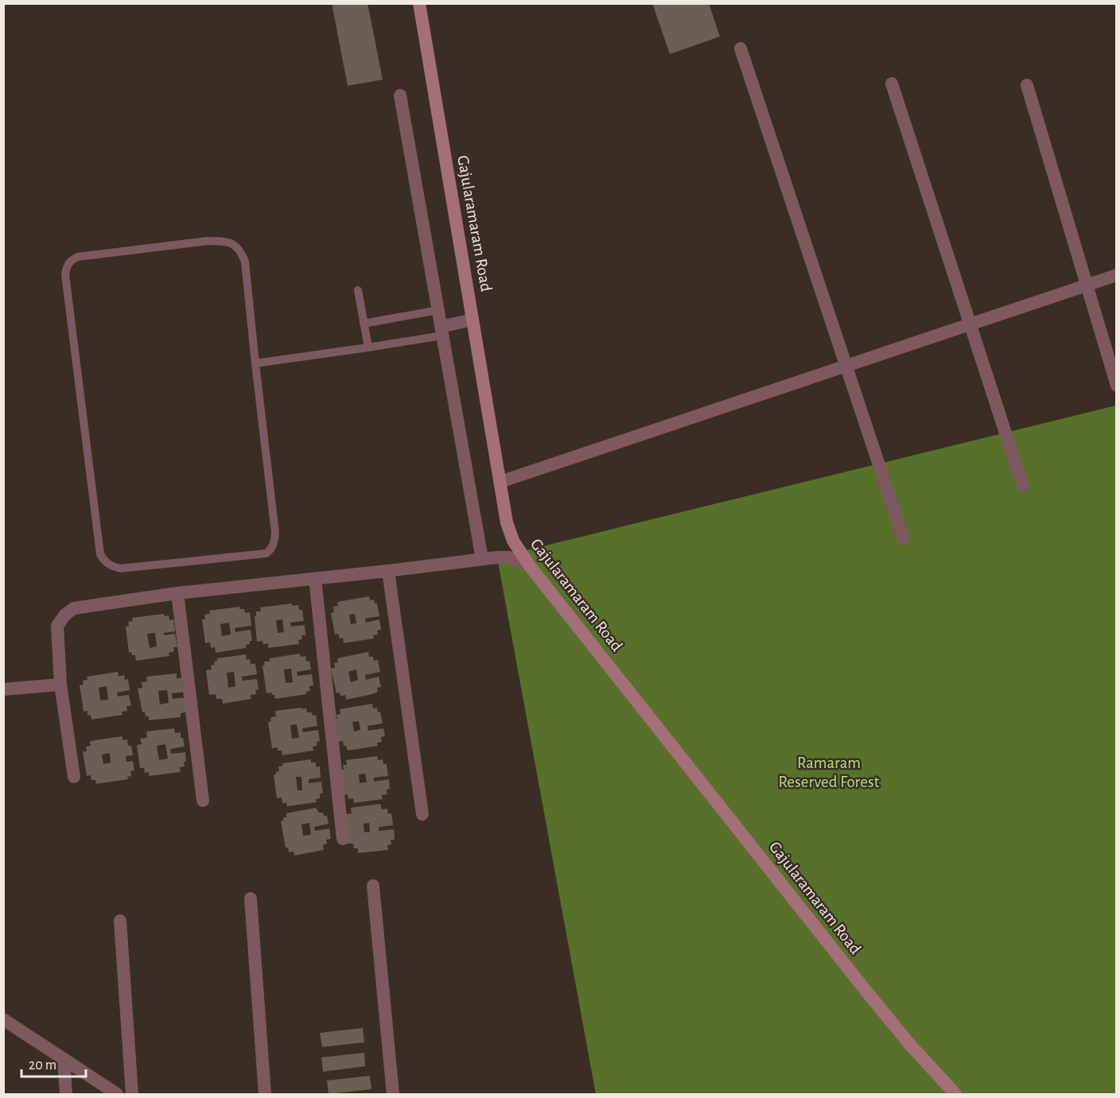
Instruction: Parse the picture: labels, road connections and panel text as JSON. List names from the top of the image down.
{
  "streets": {
    "main road": ["Gajularamaram Road"]
  },
  "parks": ["Ramaram Reserved Forest"],
  "scale_bar": "20 m"
}
